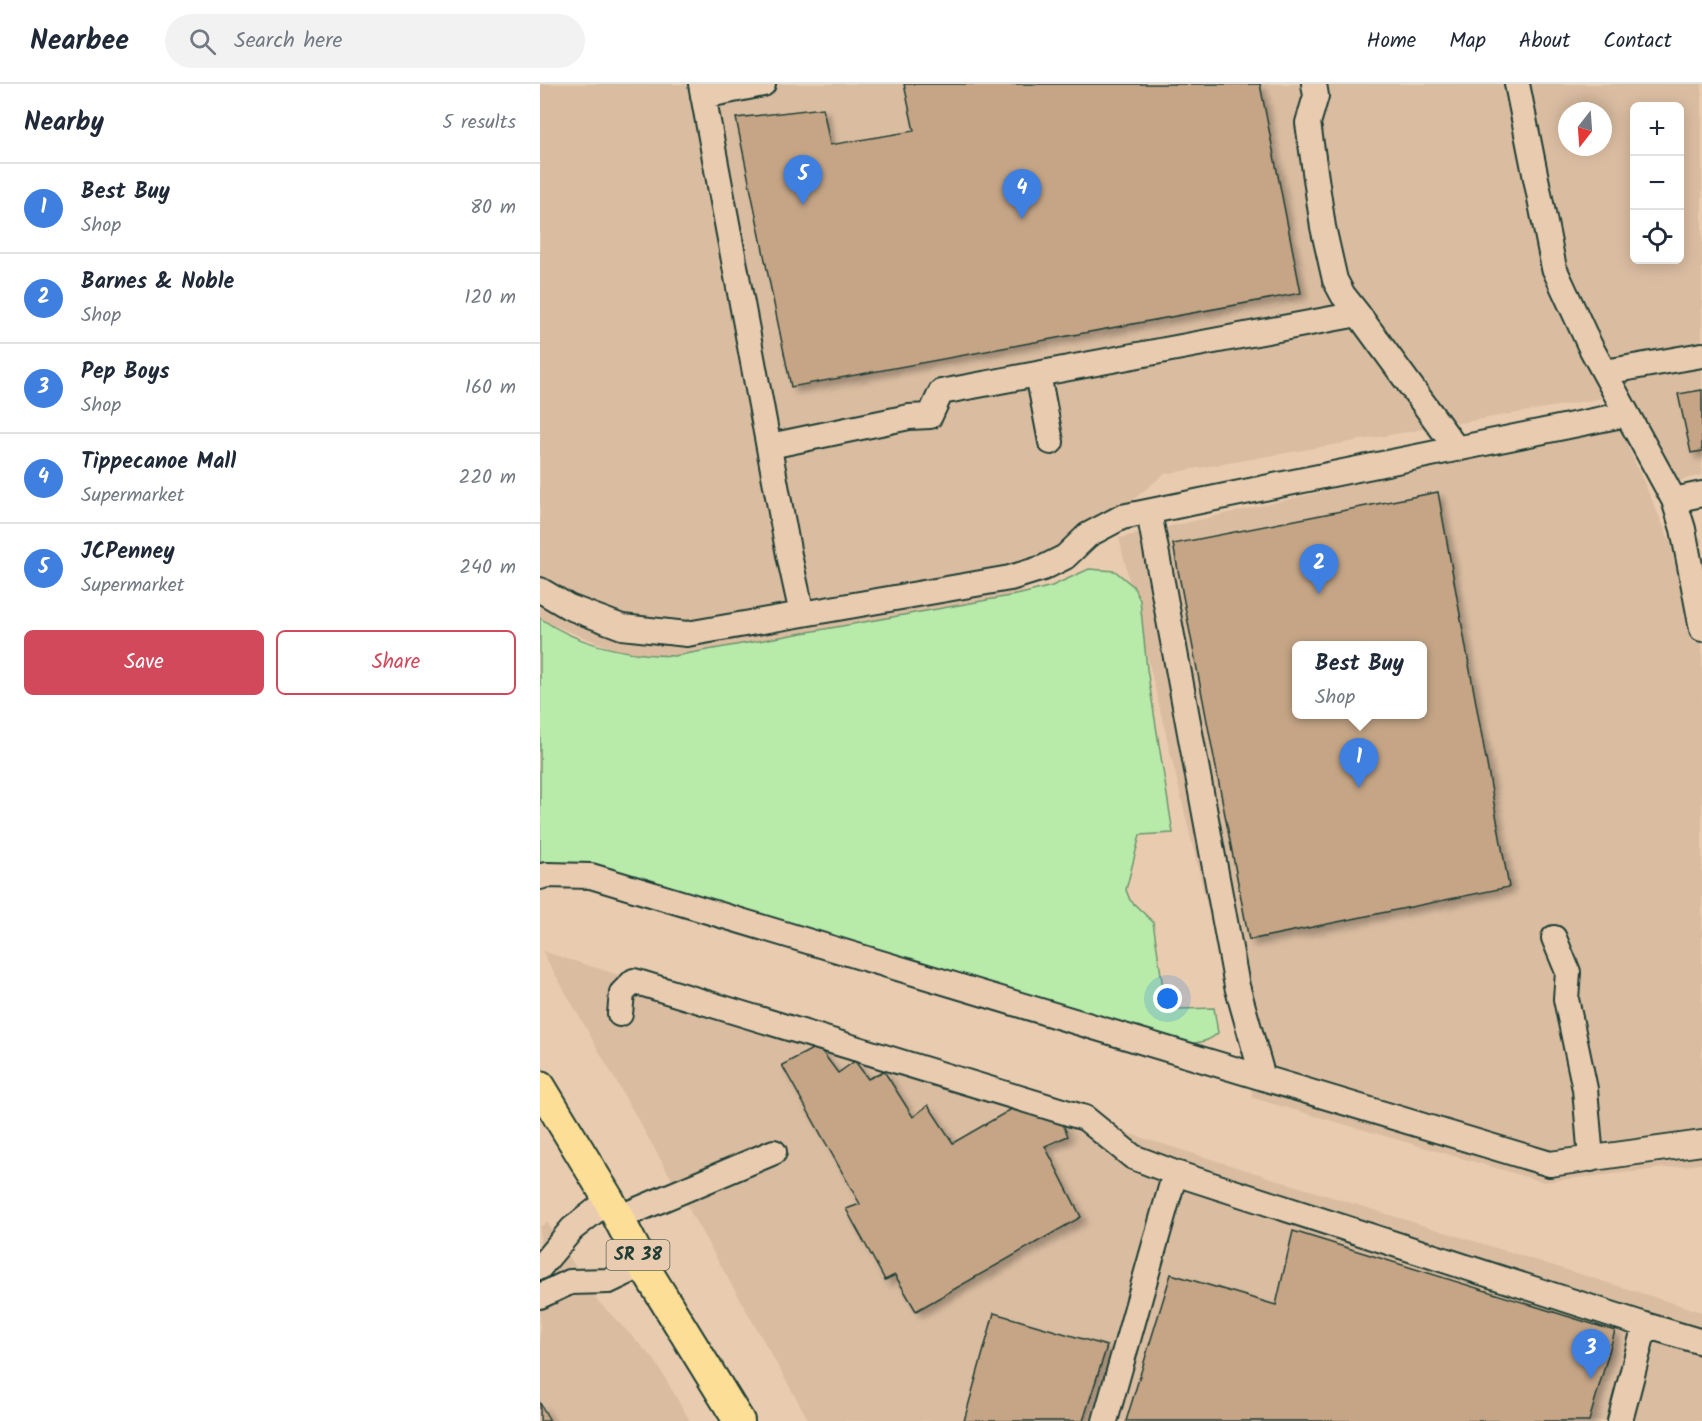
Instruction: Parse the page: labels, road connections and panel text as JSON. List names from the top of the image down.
{
  "streets": {
    "main road": ["SR 38"]
  },
  "north": "bottom",
  "page": {
    "header": "Nearbee",
    "search": "Search here",
    "nav": [
      "Home",
      "Map",
      "About",
      "Contact"
    ],
    "heading": ["Nearby", "5 results"],
    "map_buttons": ["+", "−"],
    "pins": [
      "5",
      "4",
      "2",
      "1",
      "3"
    ],
    "list": [
      {
        "mark": "1",
        "name": "Best Buy",
        "note": "Shop",
        "value": "80 m"
      },
      {
        "mark": "2",
        "name": "Barnes & Noble",
        "note": "Shop",
        "value": "120 m"
      },
      {
        "mark": "3",
        "name": "Pep Boys",
        "note": "Shop",
        "value": "160 m"
      },
      {
        "mark": "4",
        "name": "Tippecanoe Mall",
        "note": "Supermarket",
        "value": "220 m"
      },
      {
        "mark": "5",
        "name": "JCPenney",
        "note": "Supermarket",
        "value": "240 m"
      }
    ],
    "buttons": ["Save", "Share"],
    "popup": ["Best Buy", "Shop"]
  }
}
